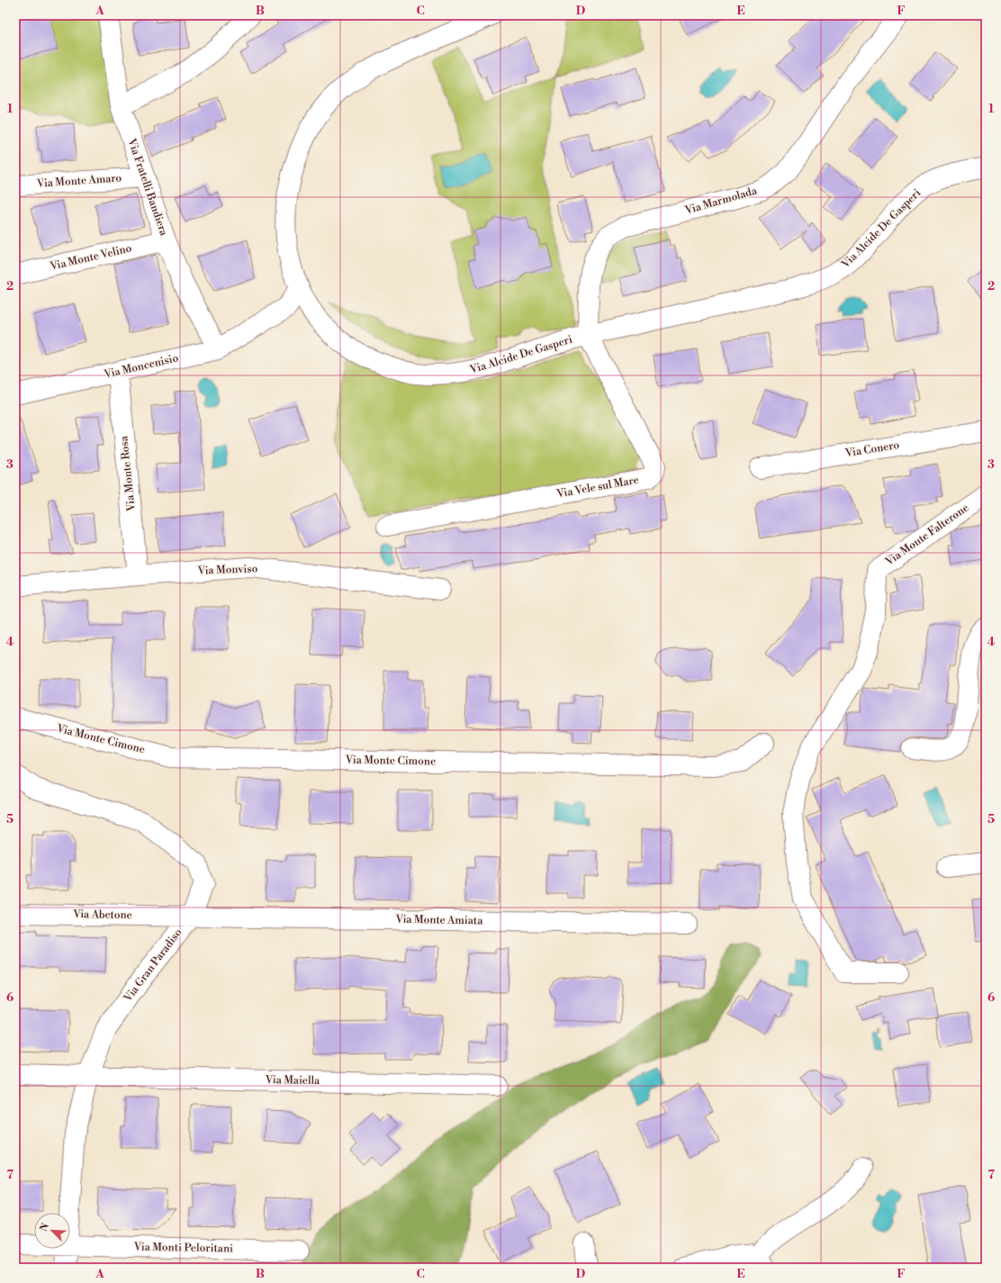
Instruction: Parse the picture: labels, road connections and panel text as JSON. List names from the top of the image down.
{
  "streets": {
    "street": [
      "Via Monte Amaro",
      "Via Fratelli Bandiera",
      "Via Marmolada",
      "Via Alcide De Gasperi",
      "Via Monte Velino",
      "Via Moncenisio",
      "Via Conero",
      "Via Monte Rosa",
      "Via Vele sul Mare",
      "Via Monte Falterone",
      "Via Monviso",
      "Via Monte Cimone",
      "Via Abetone",
      "Via Monte Amiata",
      "Via Gran Paradiso",
      "Via Maiella",
      "Via Monti Peloritani"
    ]
  },
  "crossings": [
    ["Via Monte Amaro", "Via Fratelli Bandiera"],
    ["Via Fratelli Bandiera", "Via Monte Velino"],
    ["Via Fratelli Bandiera", "Via Moncenisio"],
    ["Via Marmolada", "Via Alcide De Gasperi"],
    ["Via Marmolada", "Via Vele sul Mare"],
    ["Via Alcide De Gasperi", "Via Moncenisio"],
    ["Via Alcide De Gasperi", "Via Vele sul Mare"],
    ["Via Moncenisio", "Via Monte Rosa"],
    ["Via Monte Rosa", "Via Monviso"],
    ["Via Abetone", "Via Monte Amiata"],
    ["Via Abetone", "Via Gran Paradiso"],
    ["Via Monte Amiata", "Via Gran Paradiso"],
    ["Via Gran Paradiso", "Via Maiella"]
  ],
  "north": "top left",
  "grid": {
    "columns": [
      "A",
      "B",
      "C",
      "D",
      "E",
      "F"
    ],
    "rows": [
      "1",
      "2",
      "3",
      "4",
      "5",
      "6",
      "7"
    ]
  }
}
